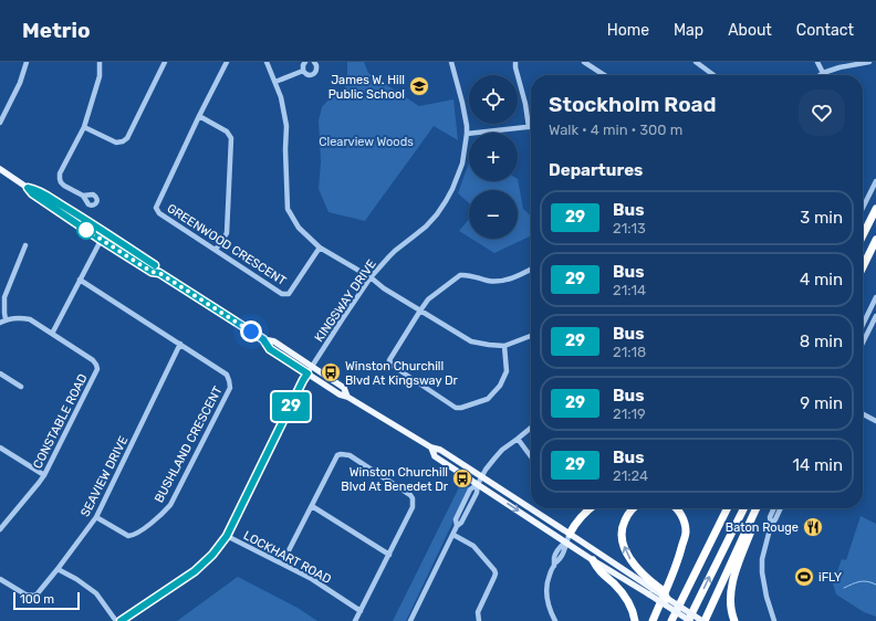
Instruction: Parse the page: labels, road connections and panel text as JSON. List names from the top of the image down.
{
  "streets": {
    "street": [
      "GREENWOOD CRESCENT",
      "KINGSWAY DRIVE",
      "CONSTABLE ROAD",
      "BUSHLAND CRESCENT",
      "SEAVIEW DRIVE",
      "LOCKHART ROAD"
    ]
  },
  "crossings": [
    ["KINGSWAY DRIVE", "LOCKHART ROAD"],
    ["BUSHLAND CRESCENT", "SEAVIEW DRIVE"]
  ],
  "parks": ["Clearview Woods"],
  "places": {
    "school or university": ["James W. Hill Public School"],
    "bus stop": ["Winston Churchill Blvd At Kingsway Dr", "Winston Churchill Blvd At Benedet Dr"],
    "restaurant": ["Baton Rouge"],
    "sports": ["iFLY"]
  },
  "lines": ["bus line 29"],
  "scale_bar": "100 m",
  "page": {
    "header": "Metrio",
    "nav": [
      "Home",
      "Map",
      "About",
      "Contact"
    ],
    "on_map": "29",
    "map_buttons": ["+", "−"],
    "heading": [
      ["Stockholm Road", "Walk · 4 min · 300 m"],
      "Departures"
    ],
    "list": [
      {
        "mark": "29",
        "name": "Bus",
        "note": "21:13",
        "value": "3 min"
      },
      {
        "mark": "29",
        "name": "Bus",
        "note": "21:14",
        "value": "4 min"
      },
      {
        "mark": "29",
        "name": "Bus",
        "note": "21:18",
        "value": "8 min"
      },
      {
        "mark": "29",
        "name": "Bus",
        "note": "21:19",
        "value": "9 min"
      },
      {
        "mark": "29",
        "name": "Bus",
        "note": "21:24",
        "value": "14 min"
      }
    ],
    "scale": "100 m"
  }
}
